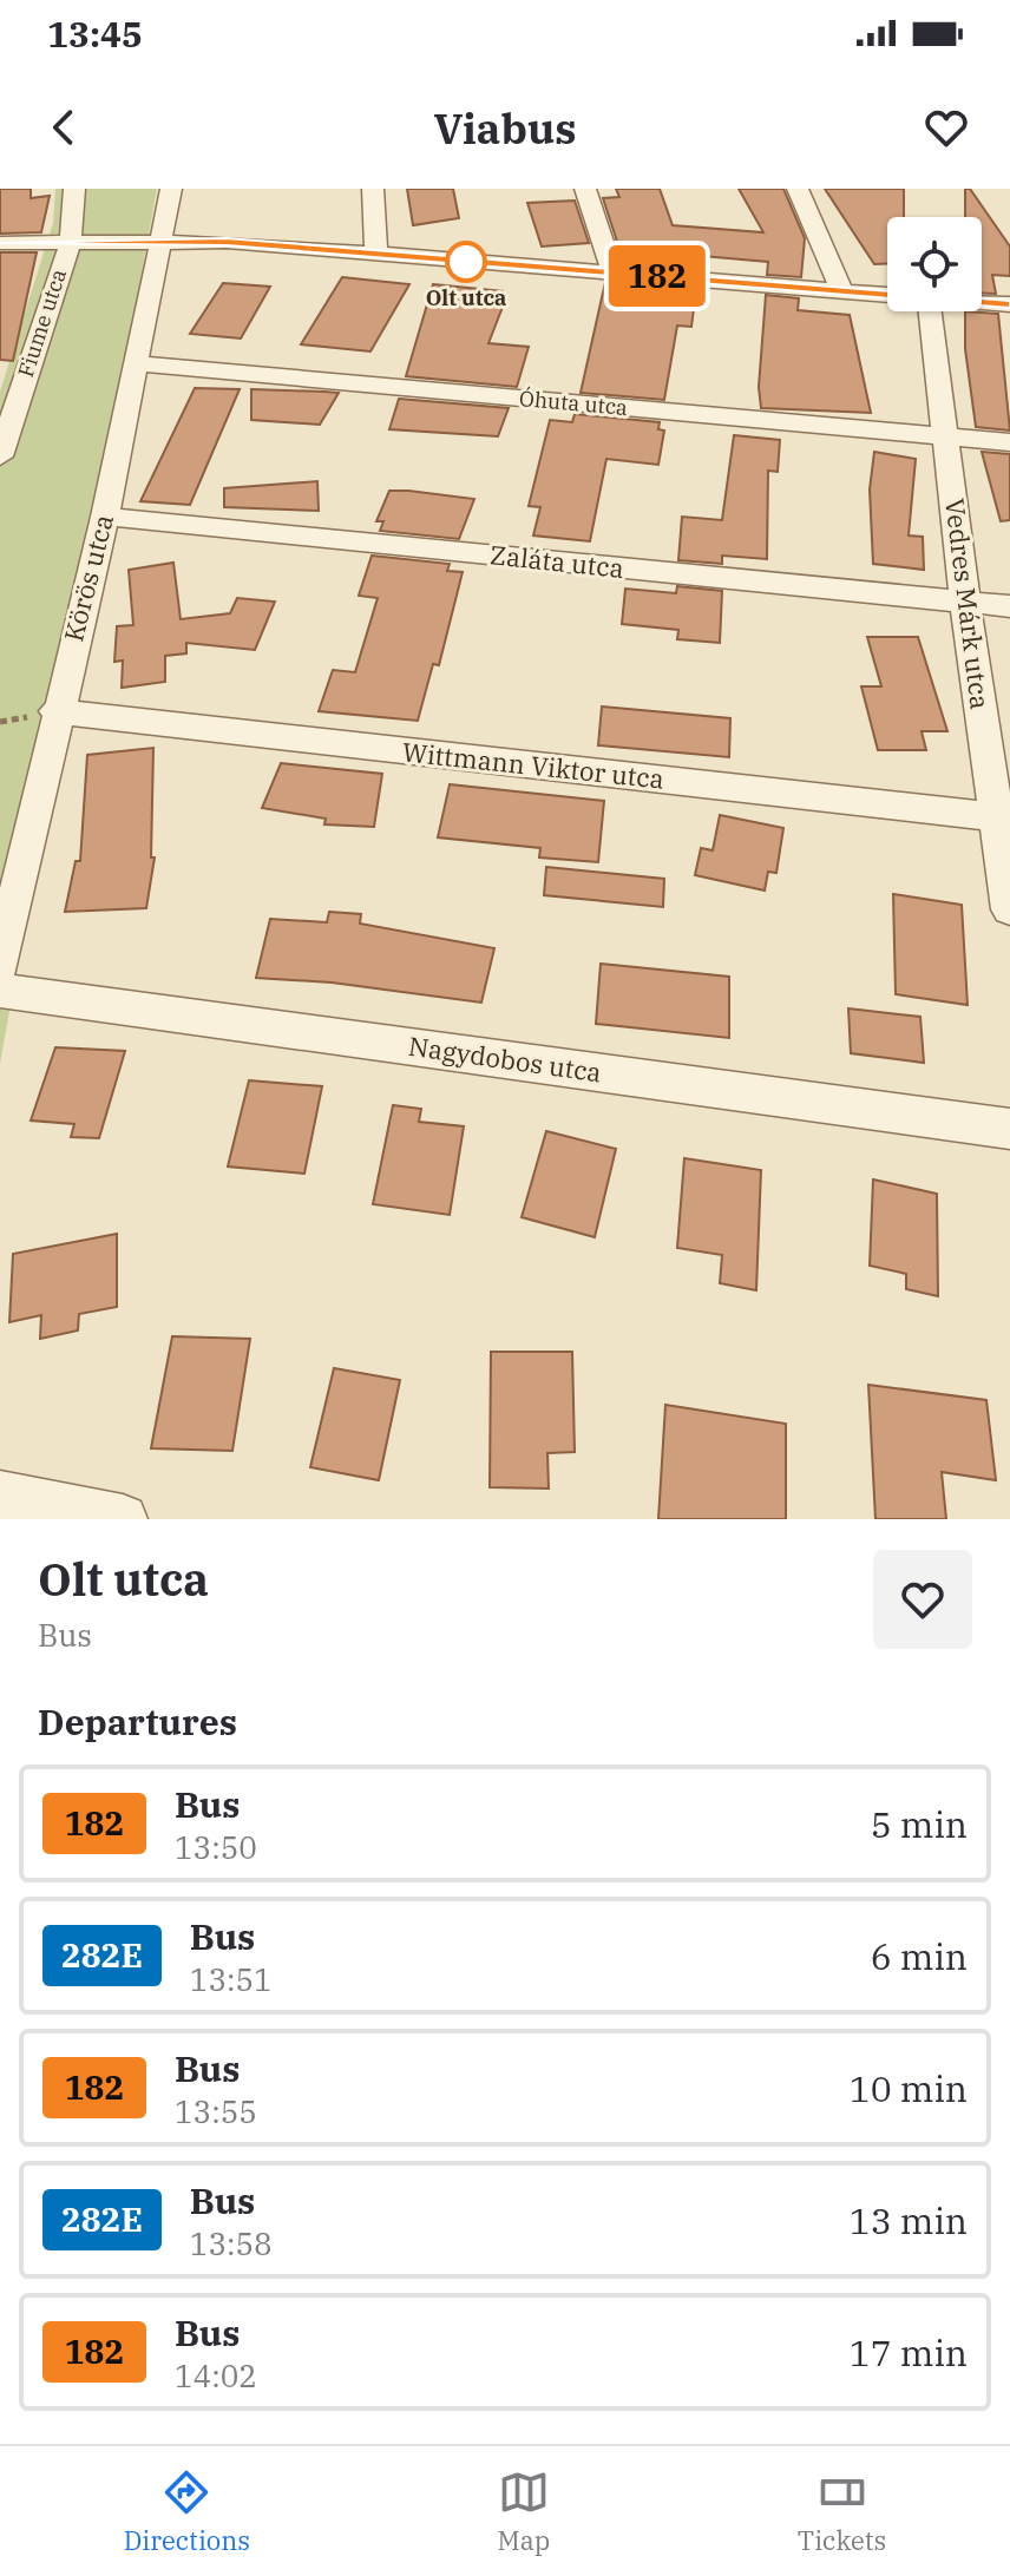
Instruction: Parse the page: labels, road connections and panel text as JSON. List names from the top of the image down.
{
  "streets": {
    "street": [
      "Fiume utca",
      "Óhuta utca",
      "Zaláta utca",
      "Körös utca",
      "Vedres Márk utca",
      "Wittmann Viktor utca",
      "Nagydobos utca"
    ]
  },
  "crossings": [
    ["Óhuta utca", "Körös utca"],
    ["Óhuta utca", "Vedres Márk utca"],
    ["Zaláta utca", "Körös utca"],
    ["Zaláta utca", "Vedres Márk utca"],
    ["Körös utca", "Wittmann Viktor utca"],
    ["Vedres Márk utca", "Wittmann Viktor utca"]
  ],
  "places": ["Olt utca"],
  "lines": ["bus line 182"],
  "page": {
    "status": "13:45",
    "header": "Viabus",
    "on_map": "182",
    "heading": [
      ["Olt utca", "Bus"],
      "Departures"
    ],
    "list": [
      {
        "mark": "182",
        "name": "Bus",
        "note": "13:50",
        "value": "5 min"
      },
      {
        "mark": "282E",
        "name": "Bus",
        "note": "13:51",
        "value": "6 min"
      },
      {
        "mark": "182",
        "name": "Bus",
        "note": "13:55",
        "value": "10 min"
      },
      {
        "mark": "282E",
        "name": "Bus",
        "note": "13:58",
        "value": "13 min"
      },
      {
        "mark": "182",
        "name": "Bus",
        "note": "14:02",
        "value": "17 min"
      }
    ],
    "tabs": ["Directions", "Map", "Tickets"]
  }
}
